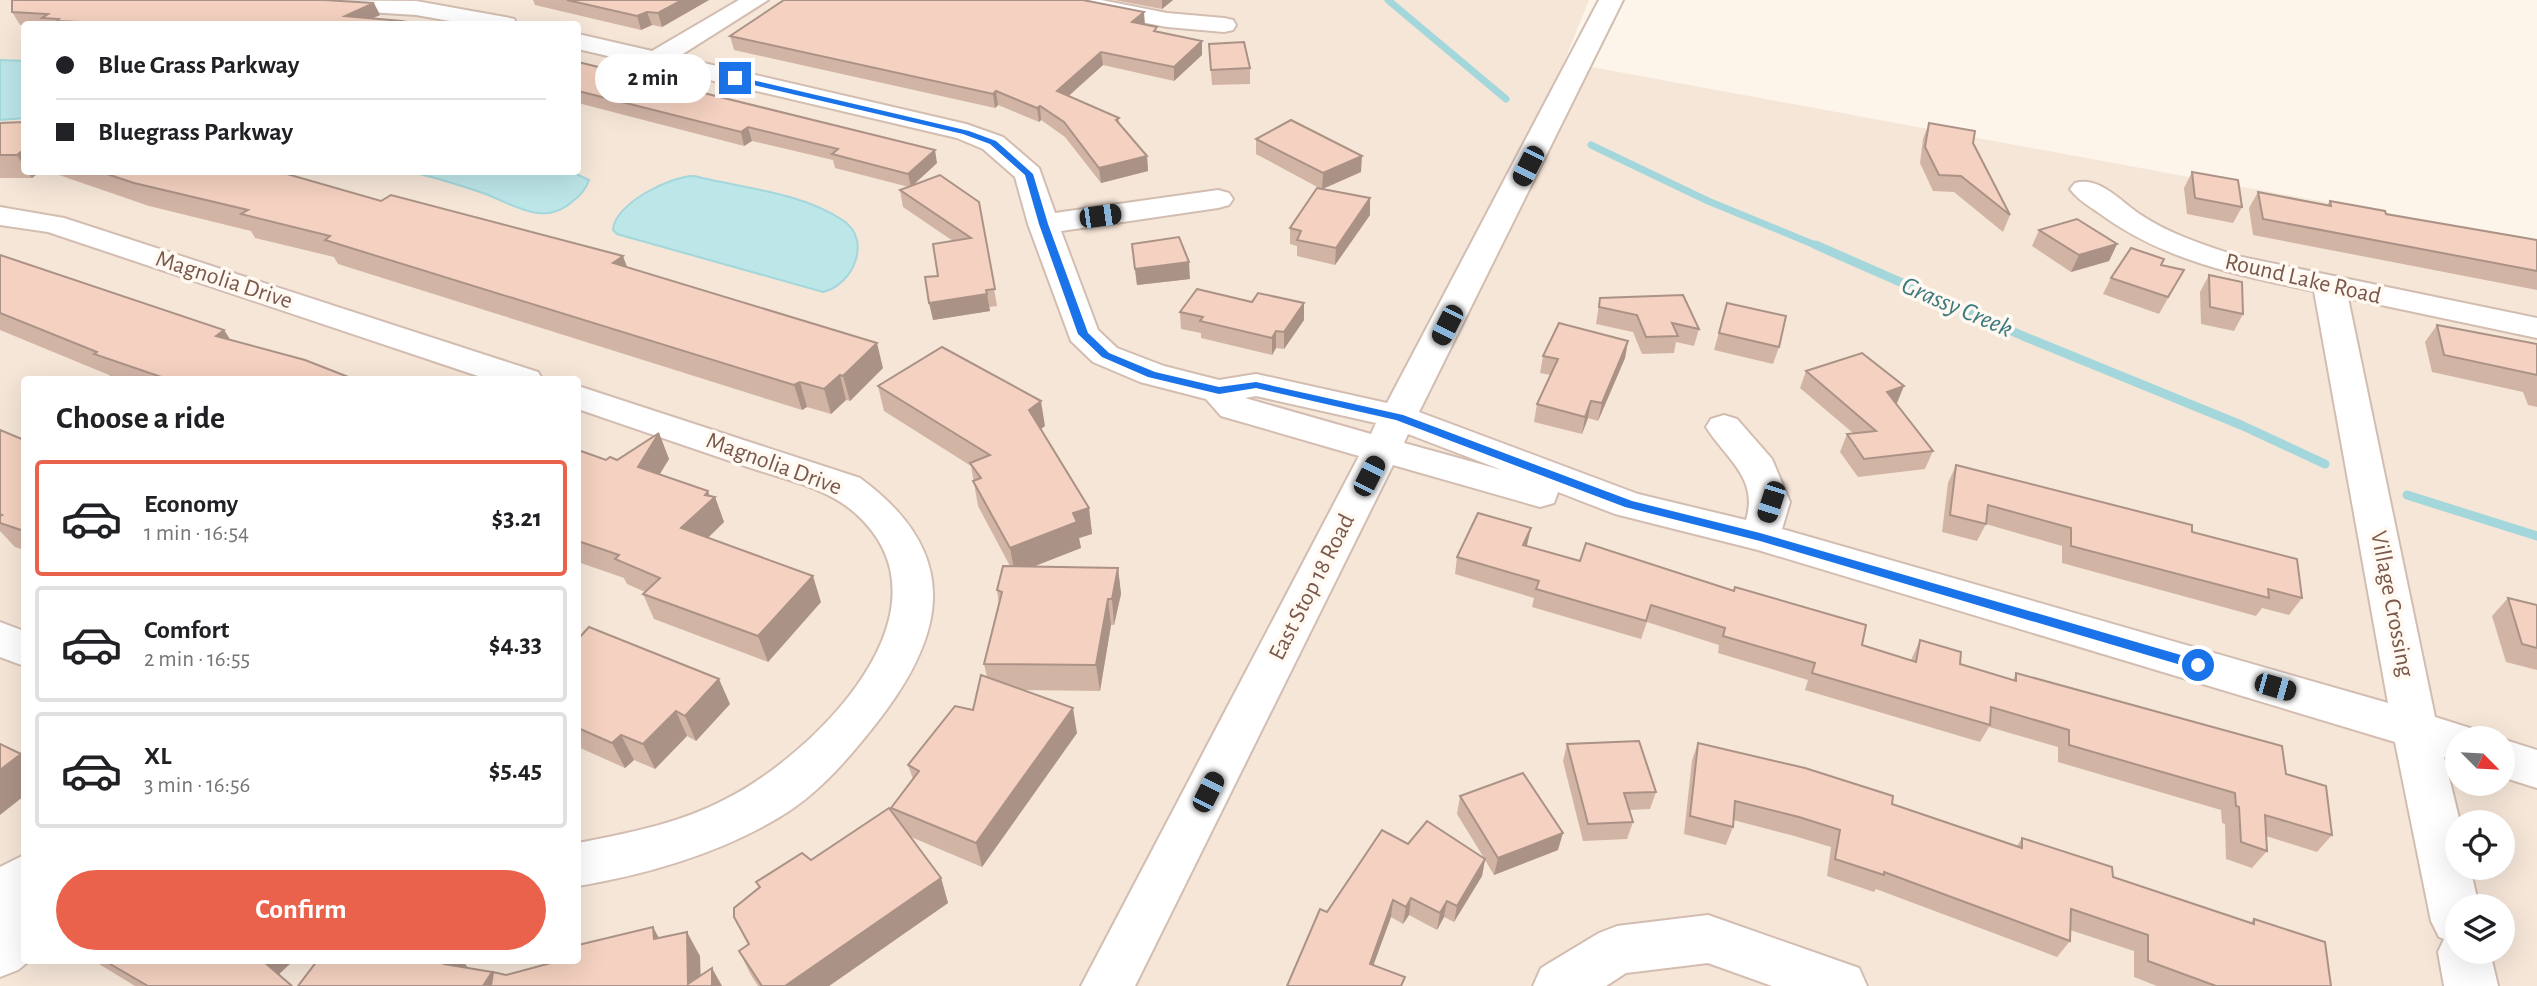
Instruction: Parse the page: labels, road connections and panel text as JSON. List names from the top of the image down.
{
  "streets": {
    "street": [
      "Round Lake Road",
      "Magnolia Drive",
      "East Stop 18 Road",
      "Village Crossing"
    ]
  },
  "crossings": [
    ["Round Lake Road", "Village Crossing"]
  ],
  "water": ["Grassy Creek"],
  "north": "bottom right",
  "page": {
    "banner": ["Blue Grass Parkway", "Bluegrass Parkway"],
    "bubble": "2 min",
    "heading": "Choose a ride",
    "list": [
      {
        "name": "Economy",
        "note": "1 min · 16:54",
        "value": "$3.21"
      },
      {
        "name": "Comfort",
        "note": "2 min · 16:55",
        "value": "$4.33"
      },
      {
        "name": "XL",
        "note": "3 min · 16:56",
        "value": "$5.45"
      }
    ],
    "buttons": "Confirm"
  }
}
